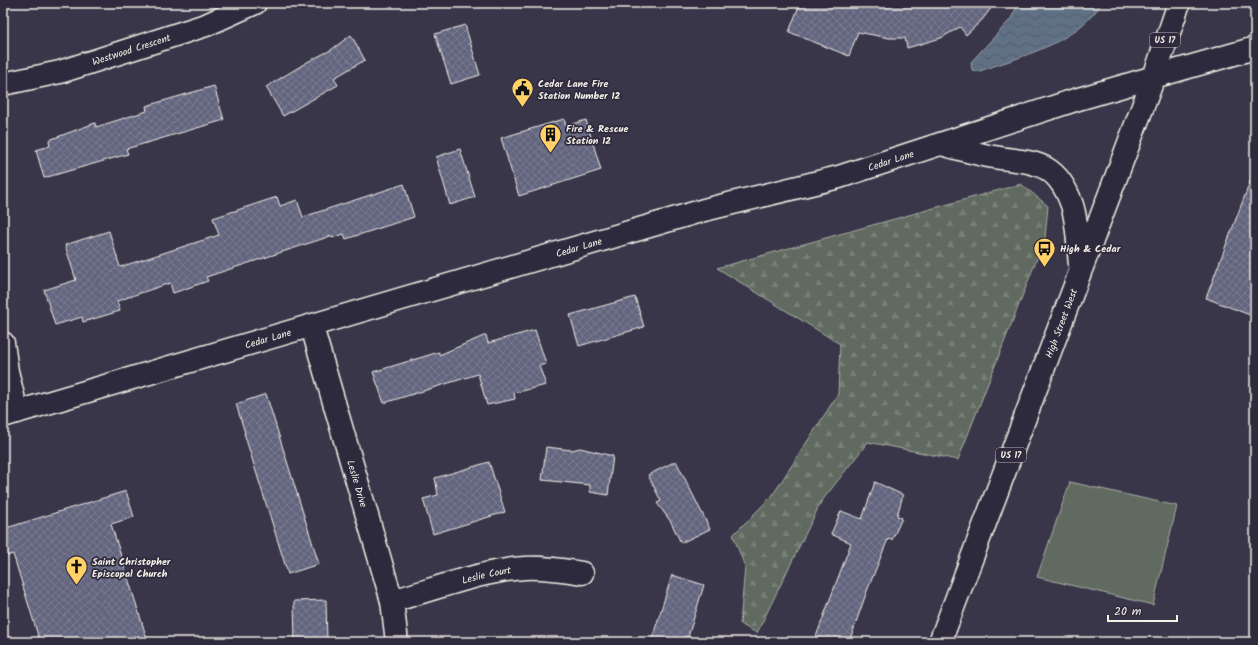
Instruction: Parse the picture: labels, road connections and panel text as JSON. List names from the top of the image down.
{
  "streets": {
    "main road": [
      "US 17",
      "Westwood Crescent",
      "Cedar Lane",
      "High Street West",
      "Leslie Drive",
      "Leslie Court"
    ]
  },
  "crossings": [
    ["Cedar Lane", "High Street West"],
    ["Cedar Lane", "Leslie Drive"],
    ["Leslie Drive", "Leslie Court"]
  ],
  "places": {
    "public building": ["Cedar Lane Fire Station Number 12"],
    "building": ["Fire & Rescue Station 12"],
    "bus stop": ["High & Cedar"],
    "church": ["Saint Christopher Episcopal Church"]
  },
  "scale_bar": "20 m"
}
